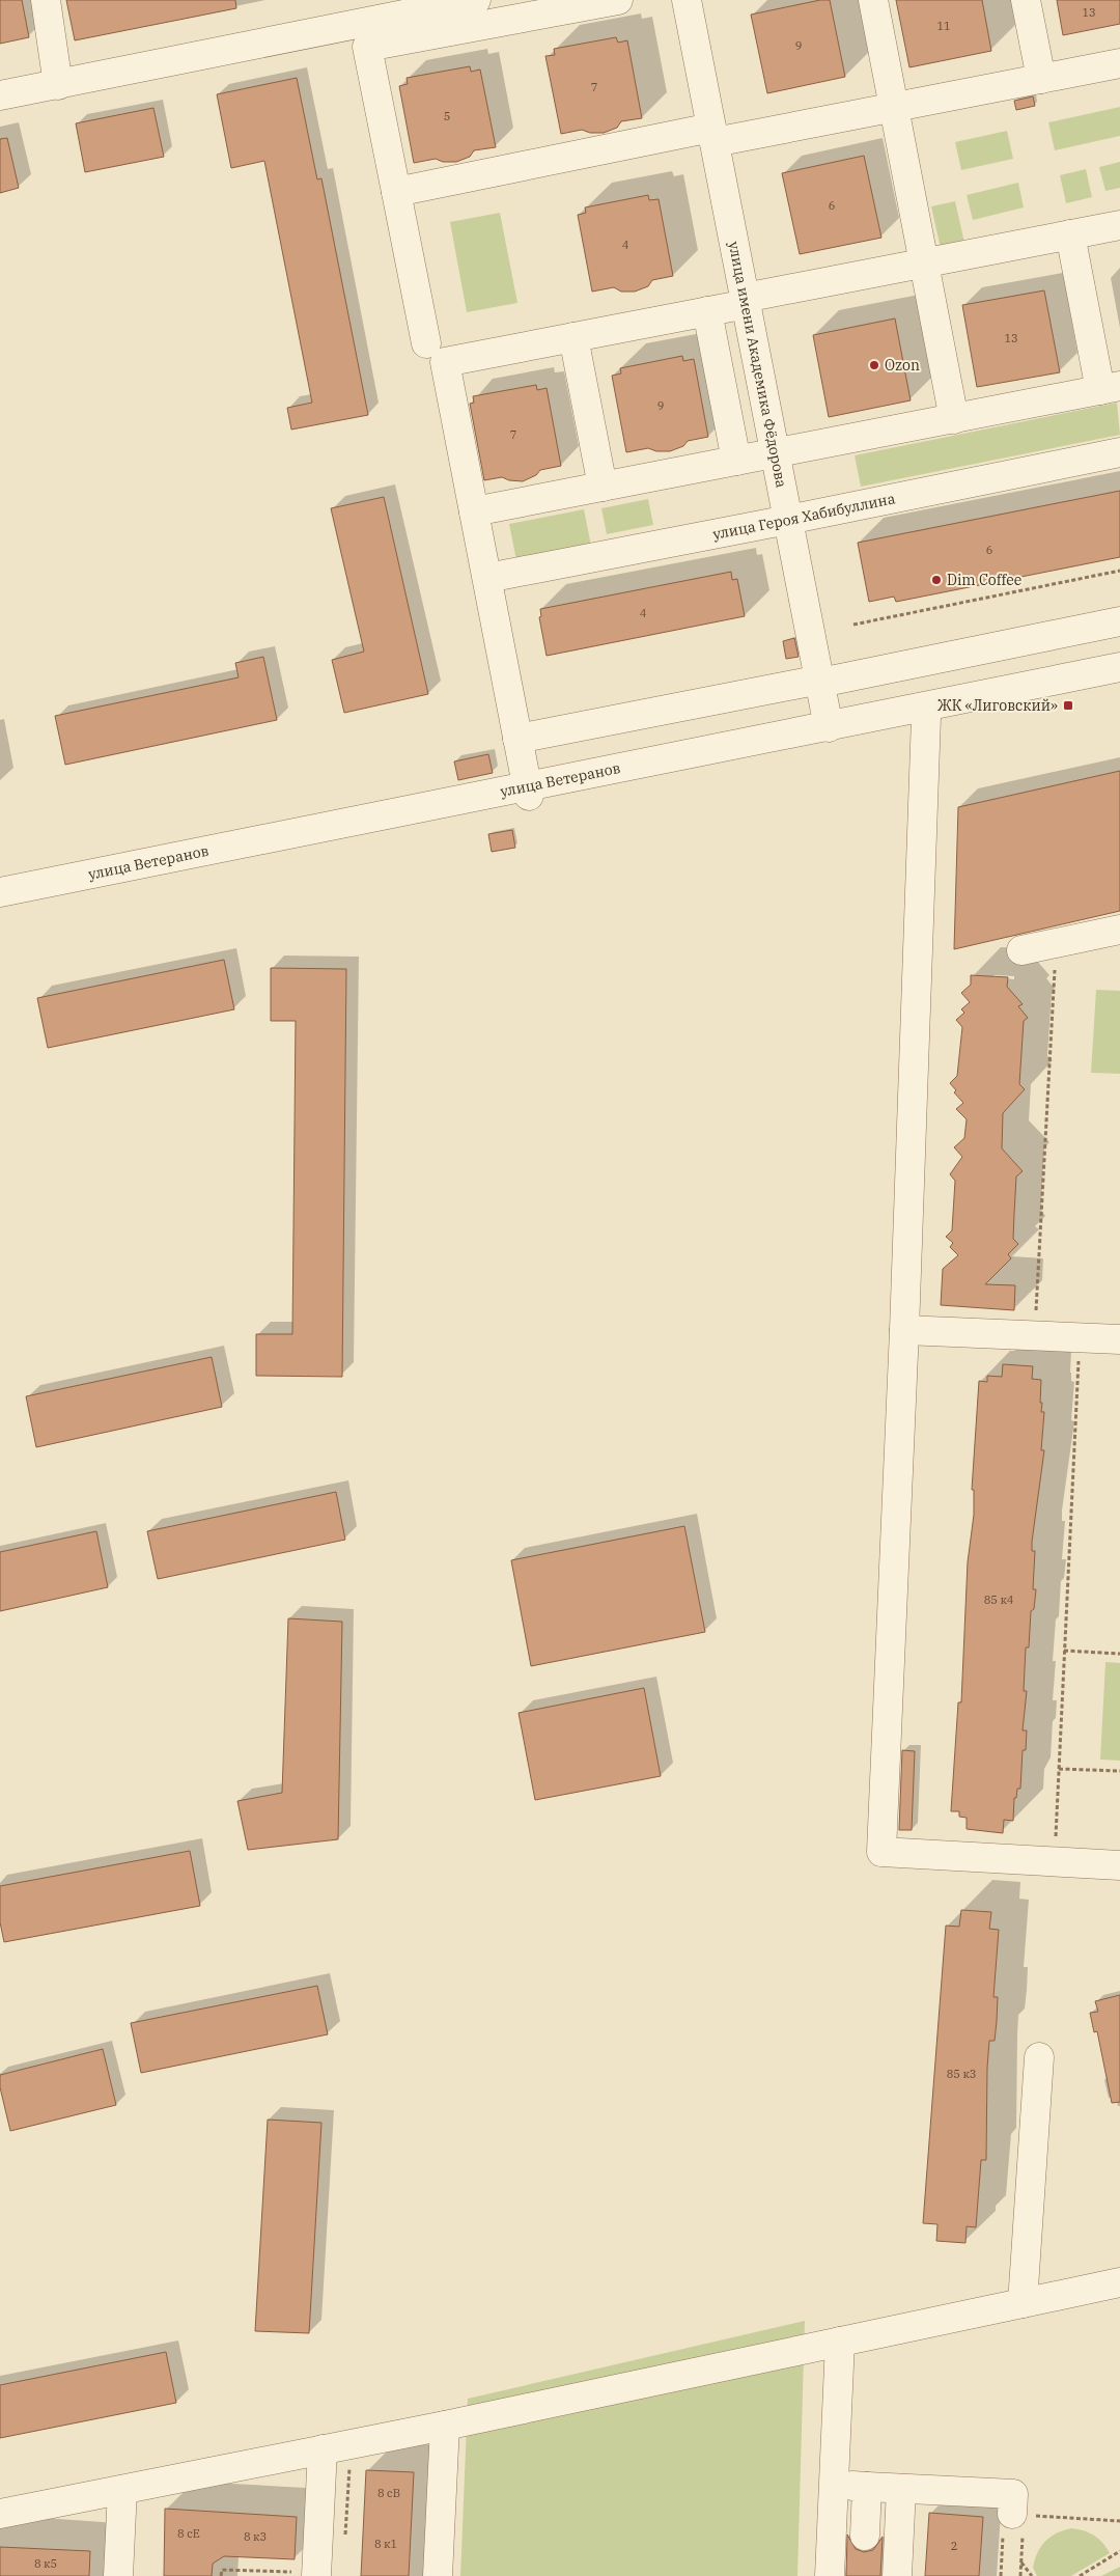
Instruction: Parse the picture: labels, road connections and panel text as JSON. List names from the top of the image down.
{
  "streets": {
    "street": ["улица имени Академика Фёдорова", "улица Героя Хабибуллина", "улица Ветеранов"]
  },
  "crossings": [
    ["улица имени Академика Фёдорова", "улица Героя Хабибуллина"],
    ["улица имени Академика Фёдорова", "улица Ветеранов"]
  ],
  "places": {
    "other": ["Ozon", "Dim Coffee"],
    "transit": ["ЖК «Лиговский»"]
  },
  "house_numbers": [
    "13",
    "11",
    "9",
    "7",
    "5",
    "6",
    "4",
    "13",
    "9",
    "7",
    "6",
    "4",
    "85 к4",
    "85 к3",
    "8 сВ",
    "8 сЕ",
    "8 к3",
    "8 к1",
    "2",
    "8 к5"
  ]
}
